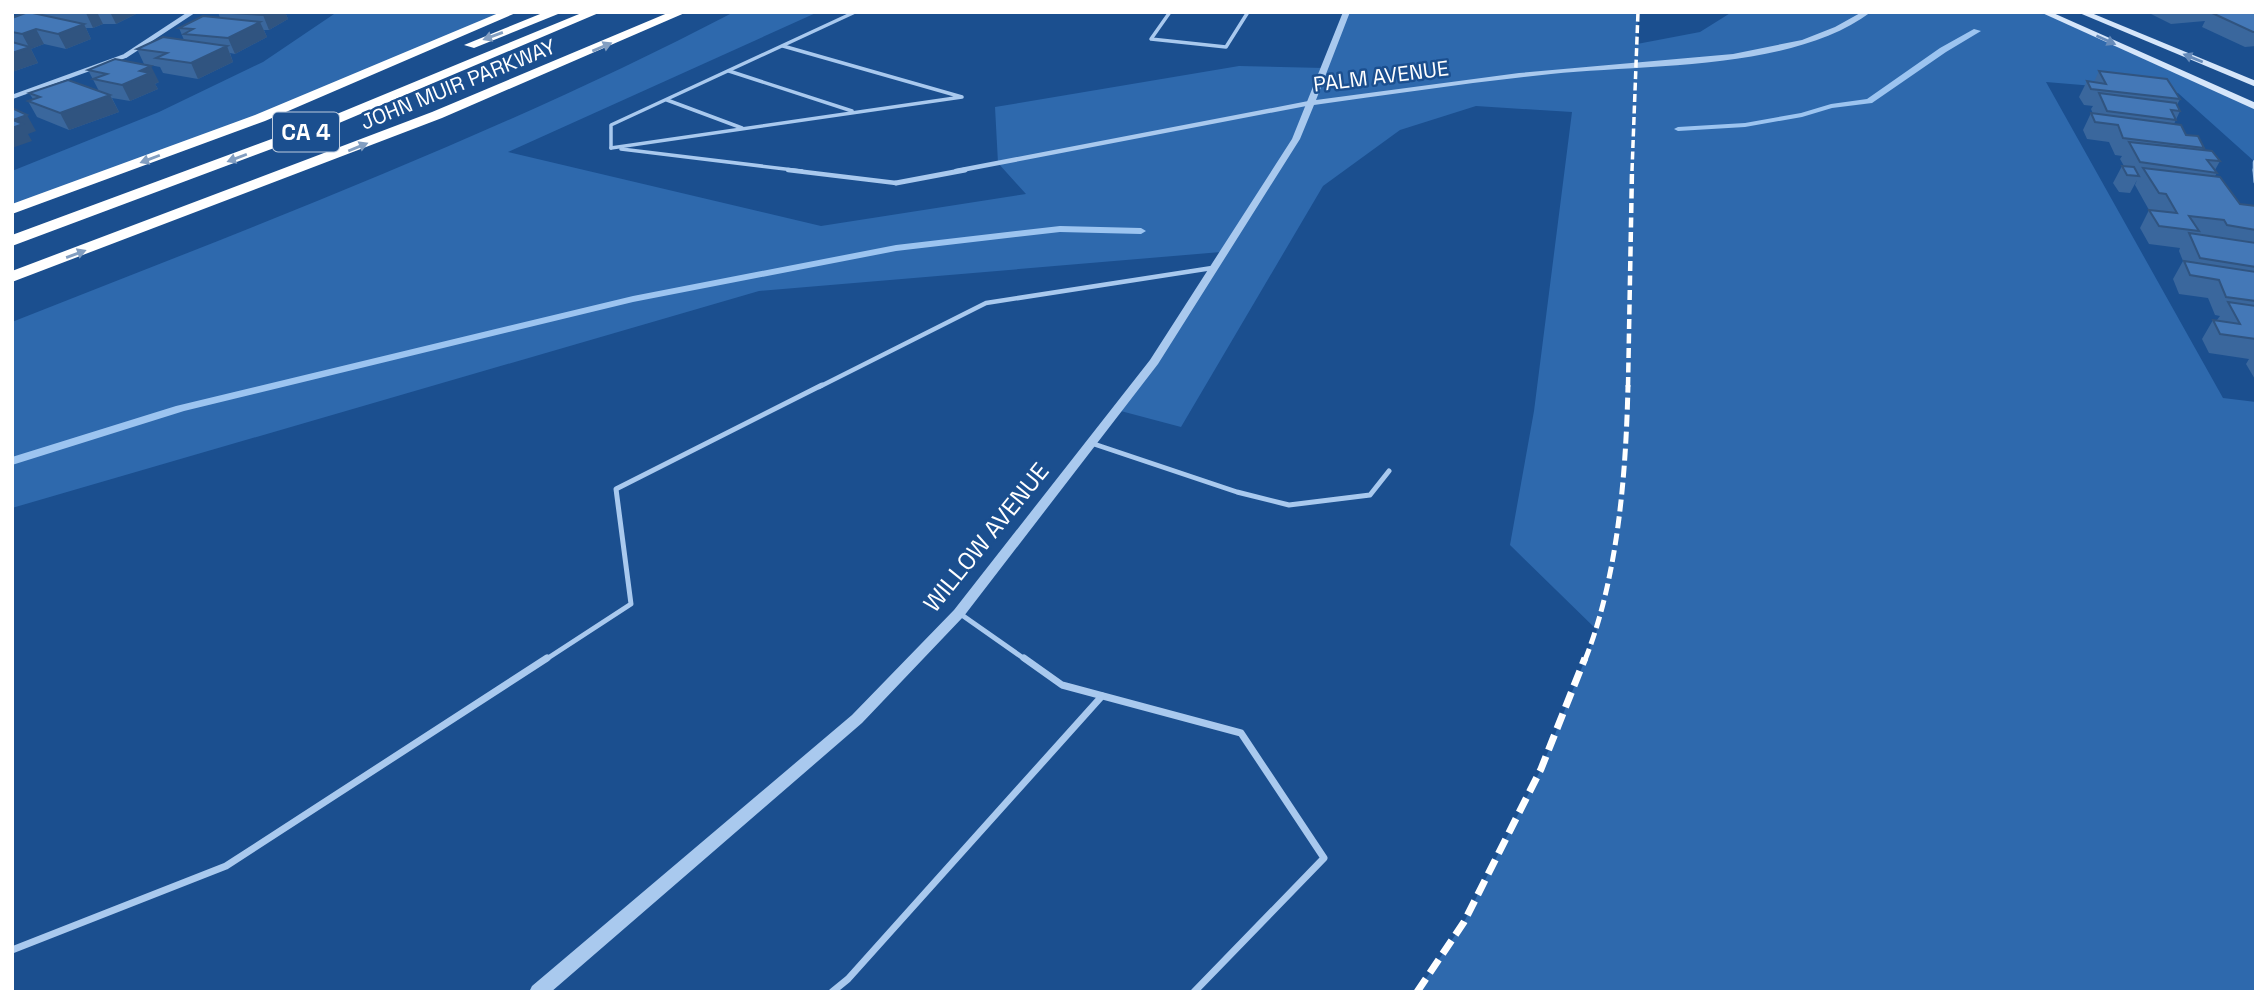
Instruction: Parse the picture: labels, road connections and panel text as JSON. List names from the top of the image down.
{
  "streets": {
    "highway": ["JOHN MUIR PARKWAY", "CA 4"],
    "street": ["PALM AVENUE", "WILLOW AVENUE"]
  },
  "crossings": [
    ["PALM AVENUE", "WILLOW AVENUE"]
  ]
}
